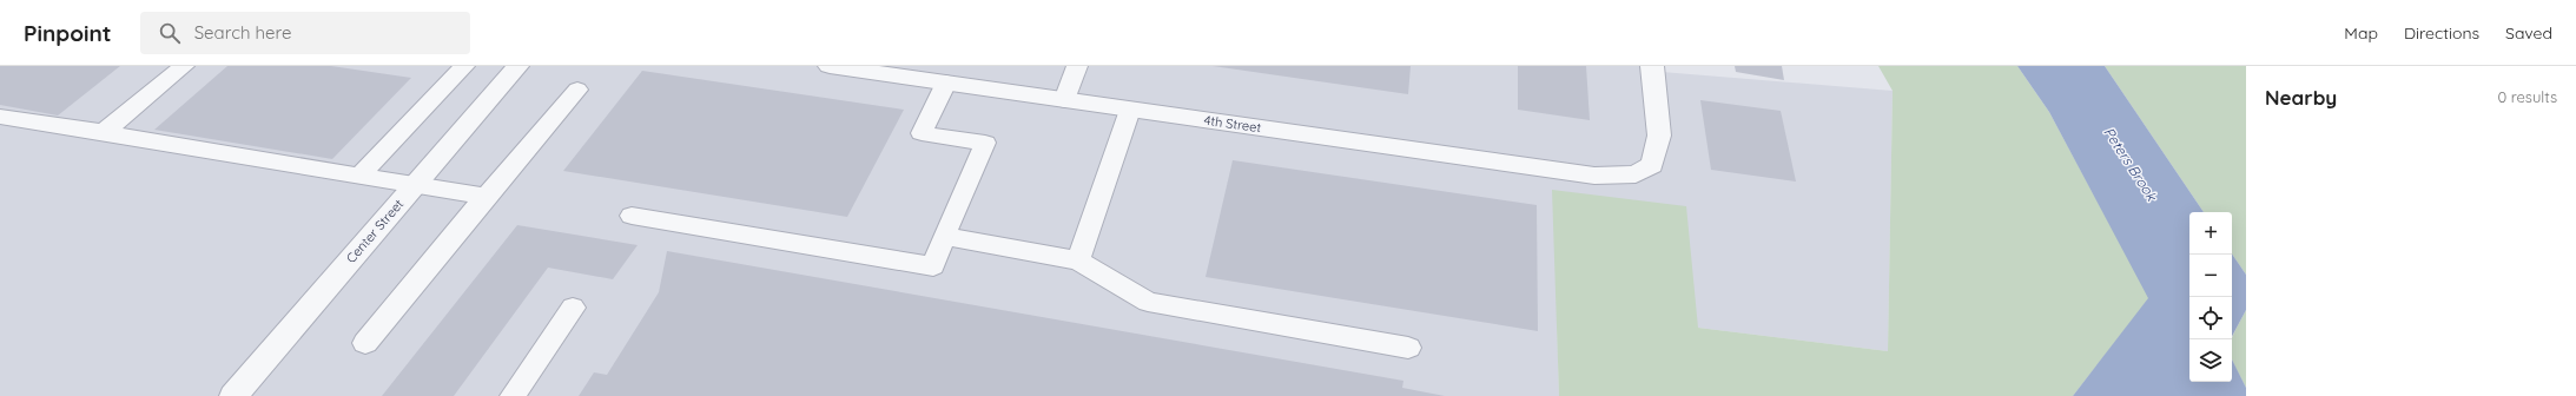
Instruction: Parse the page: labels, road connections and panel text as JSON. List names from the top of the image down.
{
  "streets": {
    "street": ["4th Street", "Center Street"]
  },
  "water": ["Peters Brook"],
  "page": {
    "header": "Pinpoint",
    "search": "Search here",
    "nav": ["Map", "Directions", "Saved"],
    "heading": ["Nearby", "0 results"],
    "map_buttons": ["+", "−"]
  }
}
